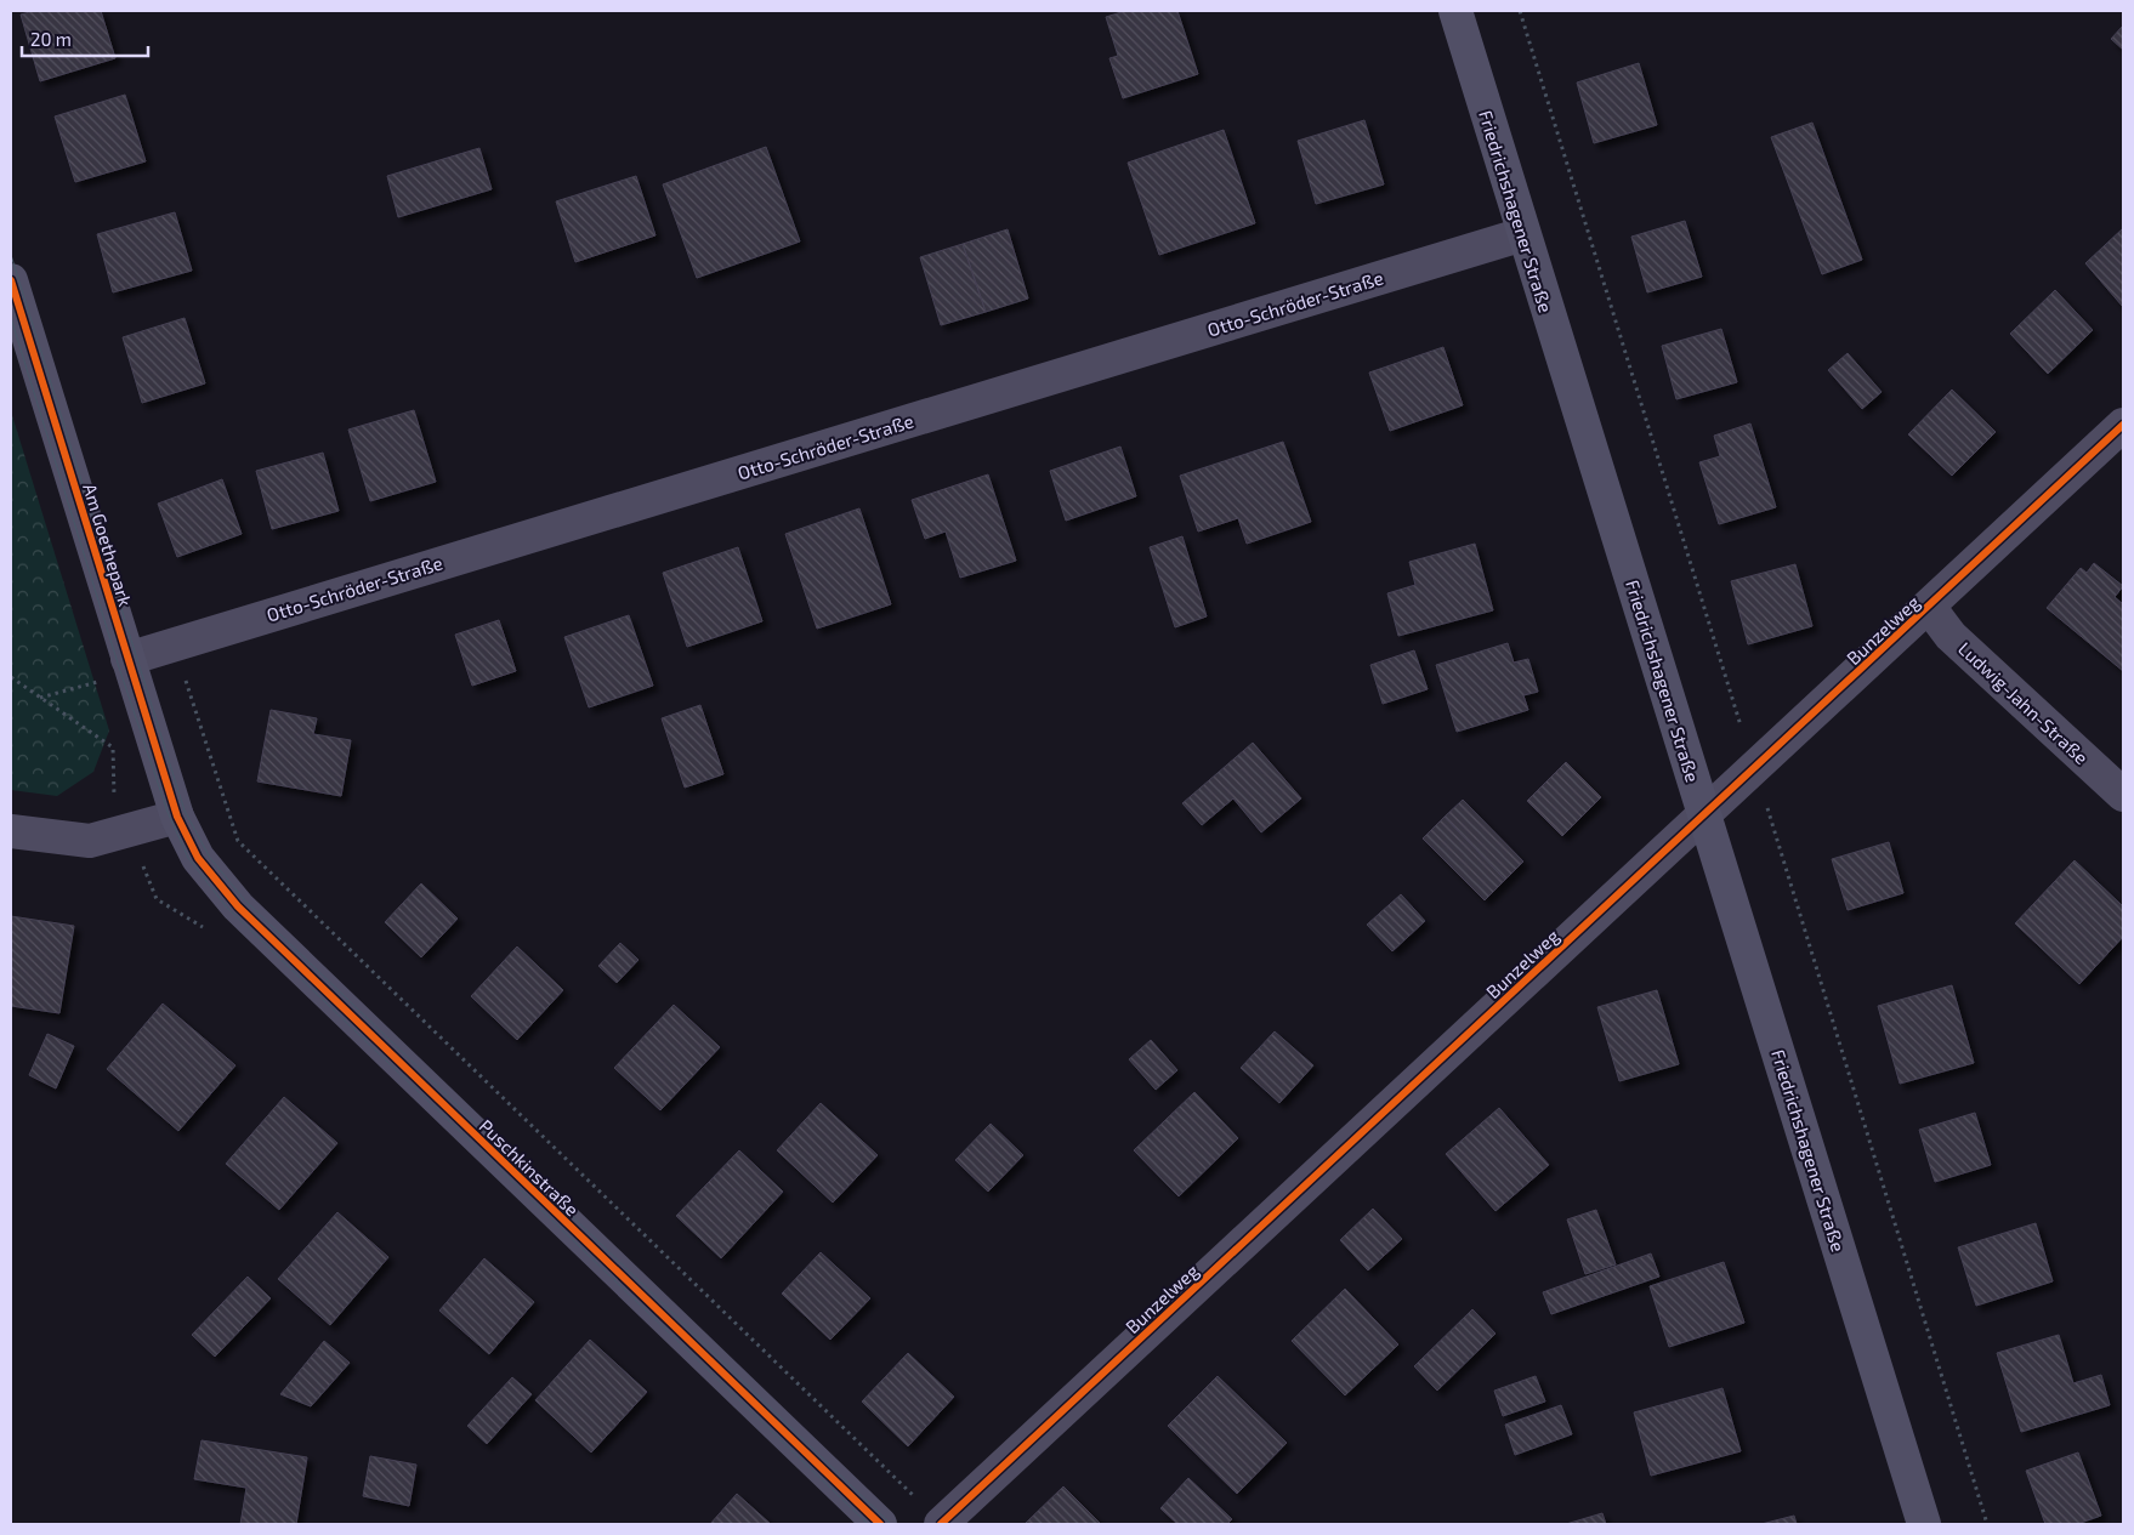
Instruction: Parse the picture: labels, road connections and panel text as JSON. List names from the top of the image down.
{
  "streets": {
    "main road": ["Friedrichshagener Straße", "Am Goethepark", "Puschkinstraße"],
    "street": ["Otto-Schröder-Straße", "Bunzelweg", "Ludwig-Jahn-Straße"]
  },
  "crossings": [
    ["Friedrichshagener Straße", "Otto-Schröder-Straße"],
    ["Friedrichshagener Straße", "Bunzelweg"],
    ["Otto-Schröder-Straße", "Am Goethepark"],
    ["Am Goethepark", "Puschkinstraße"],
    ["Bunzelweg", "Ludwig-Jahn-Straße"]
  ],
  "scale_bar": "20 m"
}
